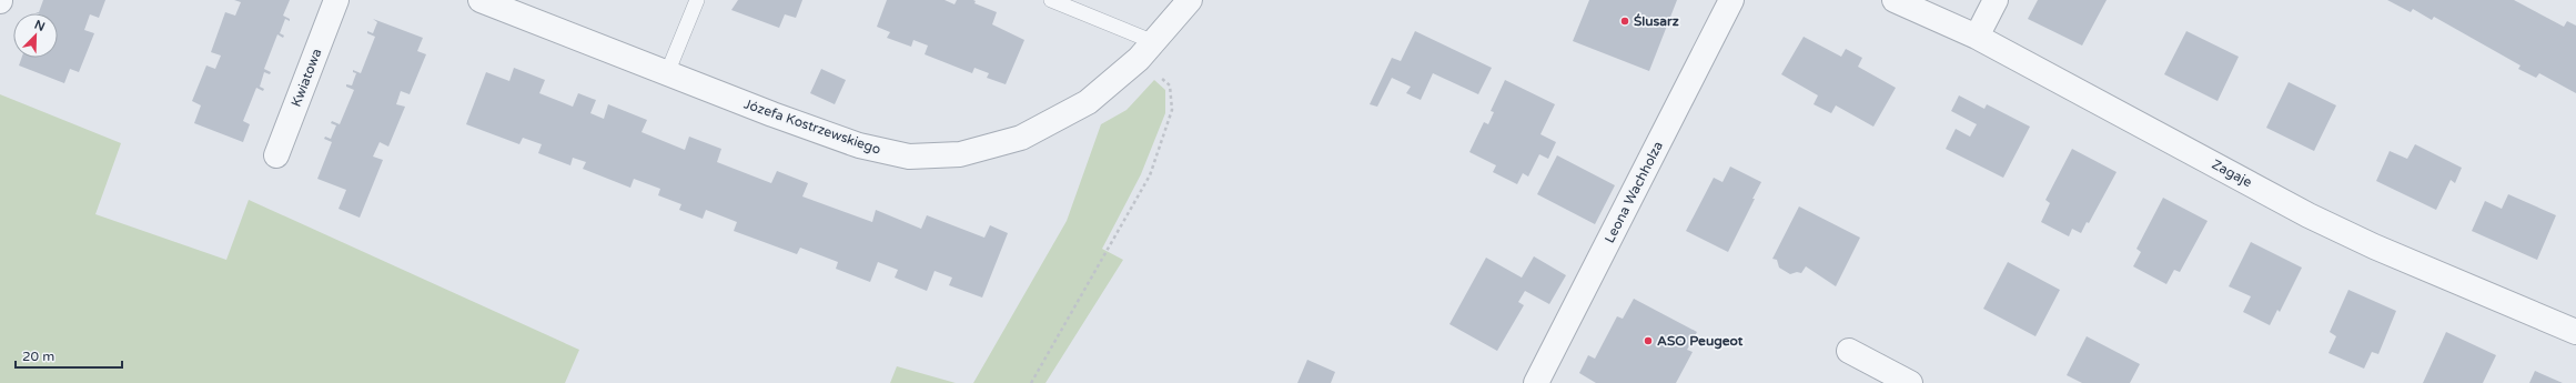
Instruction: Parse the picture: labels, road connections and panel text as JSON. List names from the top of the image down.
{
  "streets": {
    "street": [
      "Kwiatowa",
      "Józefa Kostrzewskiego",
      "Zagaje",
      "Leona Wachholza"
    ]
  },
  "places": ["Ślusarz", "ASO Peugeot"],
  "scale_bar": "20 m",
  "north": "top right"
}
